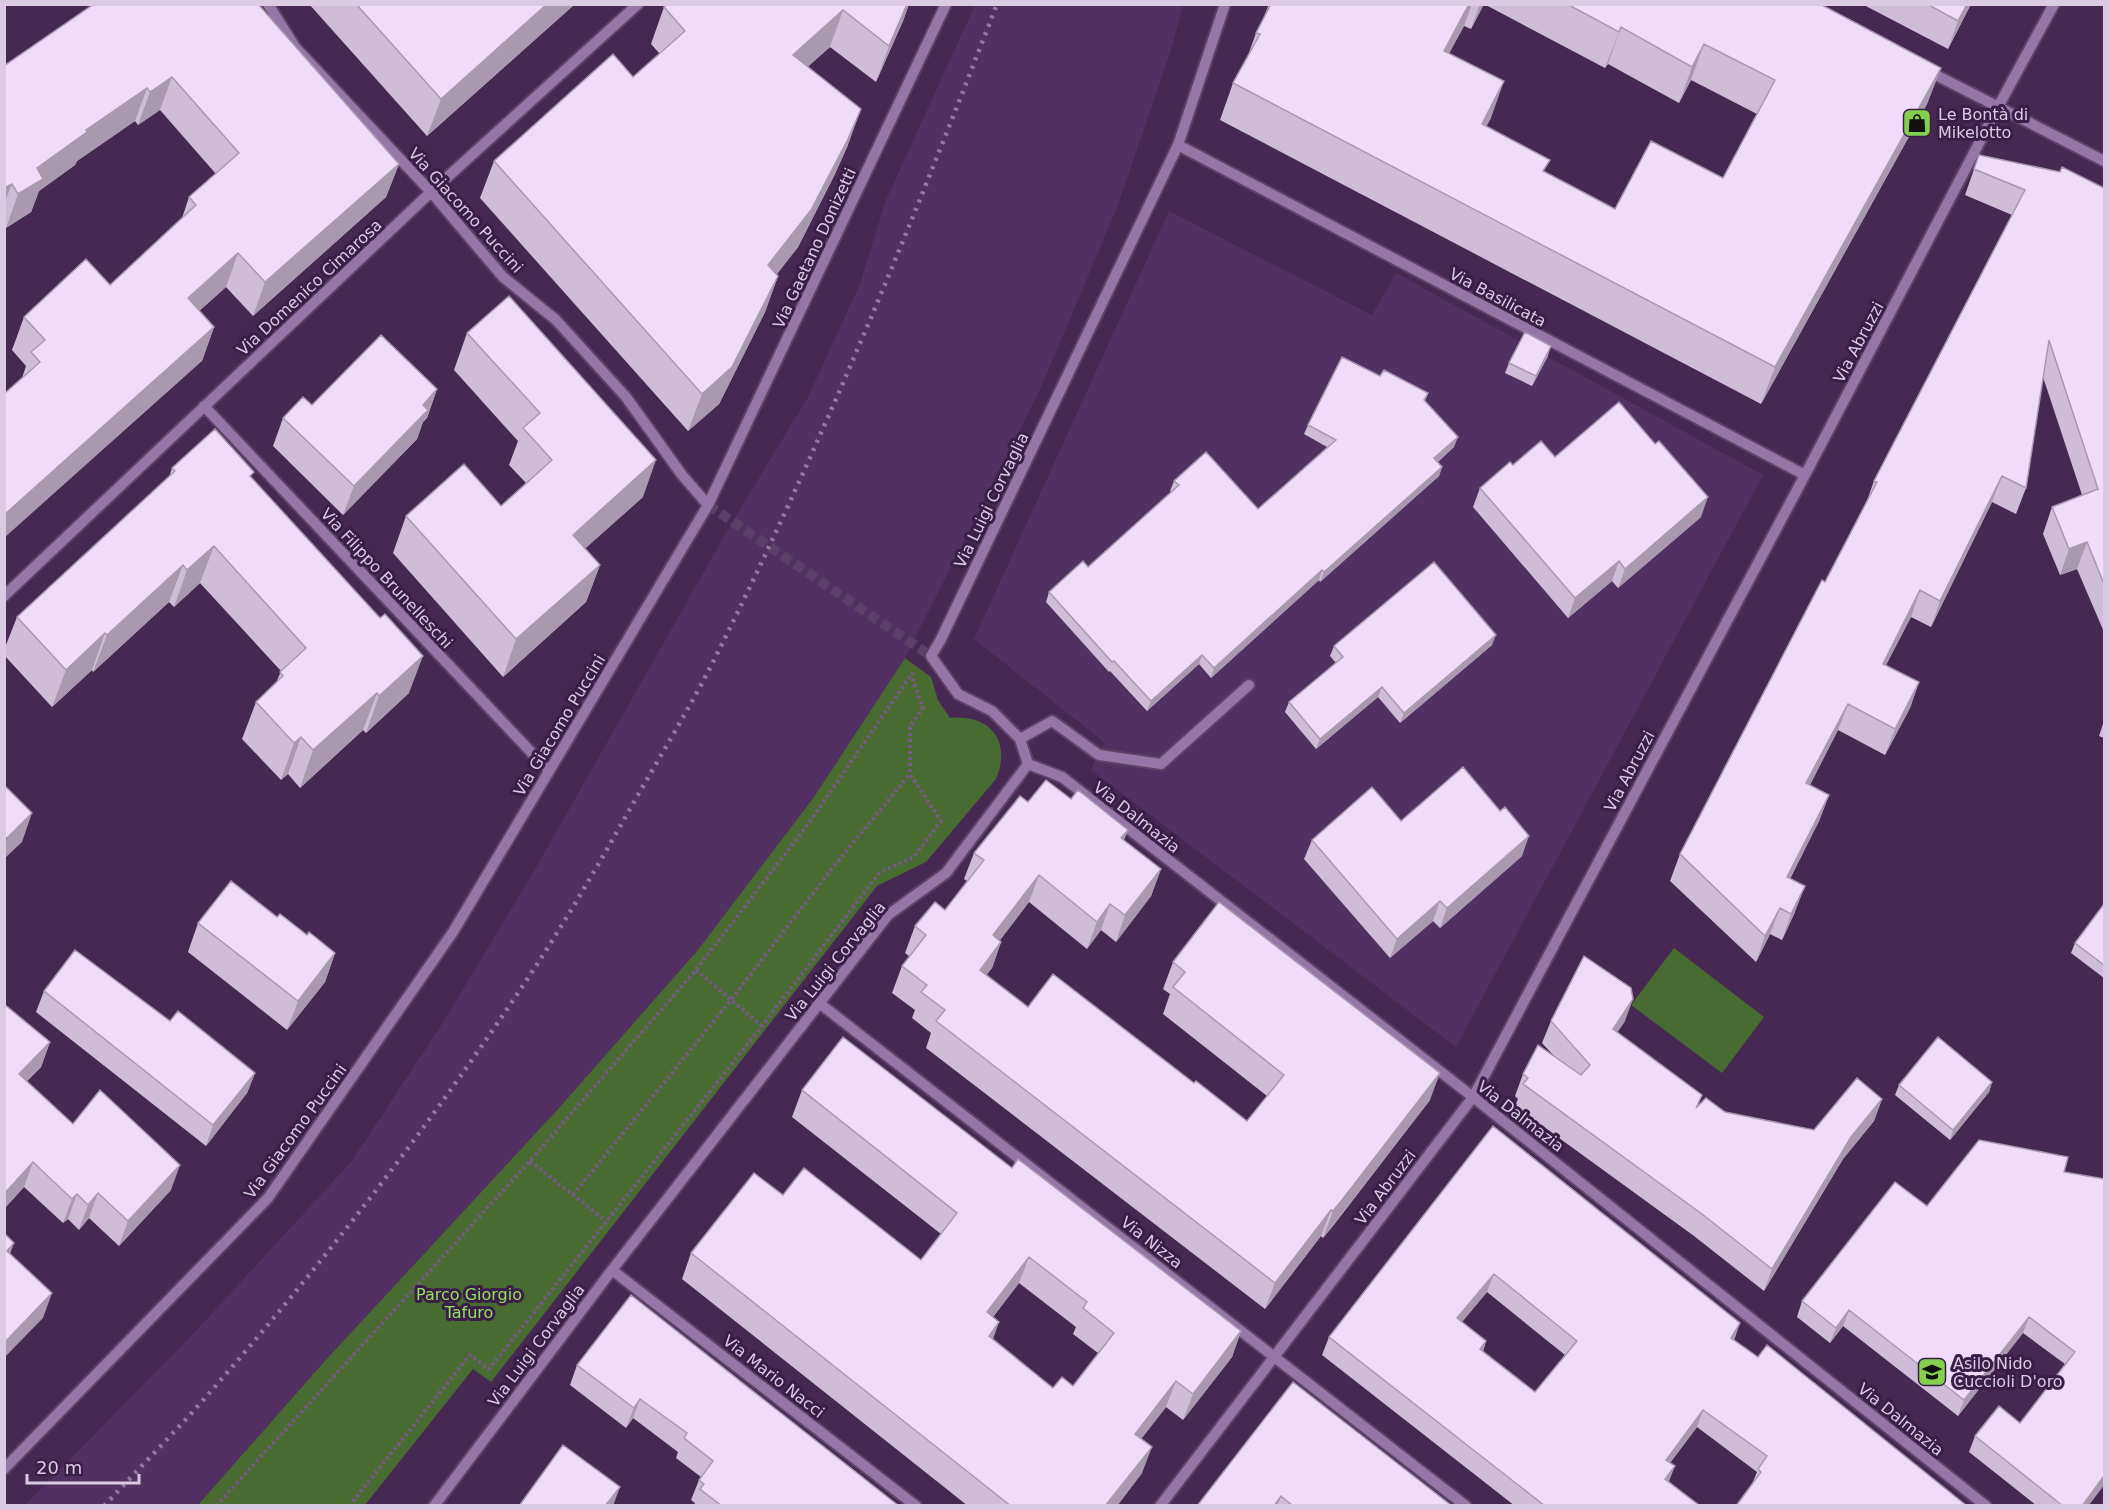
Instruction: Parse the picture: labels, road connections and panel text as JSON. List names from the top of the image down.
{
  "streets": {
    "street": [
      "Via Giacomo Puccini",
      "Via Gaetano Donizetti",
      "Via Domenico Cimarosa",
      "Via Basilicata",
      "Via Abruzzi",
      "Via Luigi Corvaglia",
      "Via Filippo Brunelleschi",
      "Via Dalmazia",
      "Via Nizza",
      "Via Mario Nacci"
    ]
  },
  "crossings": [
    ["Via Giacomo Puccini", "Via Gaetano Donizetti"],
    ["Via Giacomo Puccini", "Via Domenico Cimarosa"],
    ["Via Giacomo Puccini", "Via Filippo Brunelleschi"],
    ["Via Domenico Cimarosa", "Via Filippo Brunelleschi"],
    ["Via Basilicata", "Via Abruzzi"],
    ["Via Basilicata", "Via Luigi Corvaglia"],
    ["Via Abruzzi", "Via Dalmazia"],
    ["Via Abruzzi", "Via Nizza"],
    ["Via Luigi Corvaglia", "Via Dalmazia"],
    ["Via Luigi Corvaglia", "Via Nizza"],
    ["Via Luigi Corvaglia", "Via Mario Nacci"]
  ],
  "parks": ["Parco Giorgio Tafuro"],
  "places": {
    "shop": ["Le Bontà di Mikelotto"],
    "school or university": ["Asilo Nido Cuccioli D'oro"]
  },
  "scale_bar": "20 m"
}
